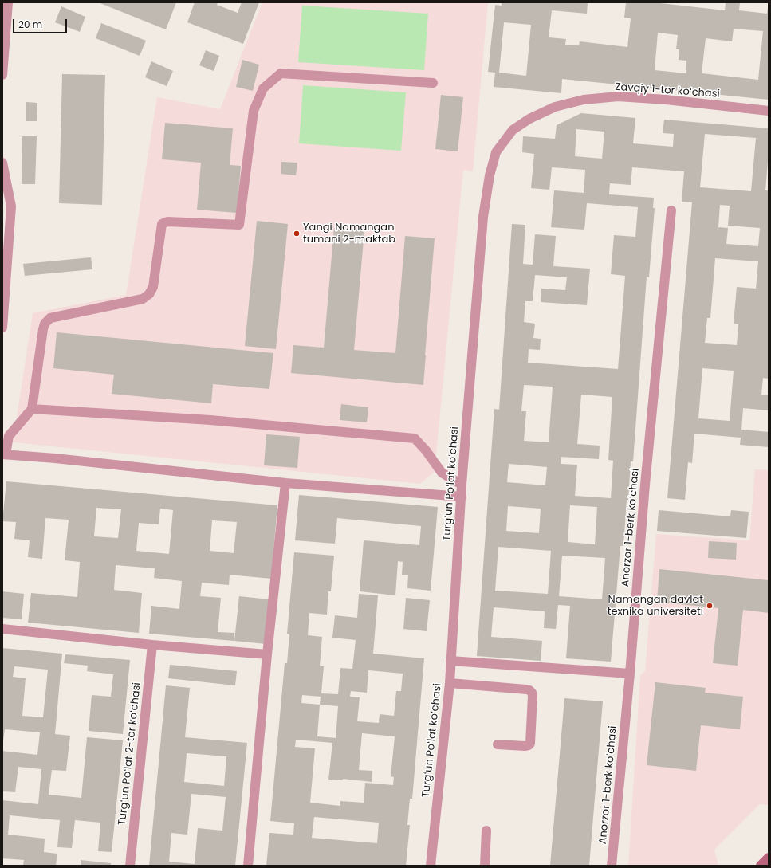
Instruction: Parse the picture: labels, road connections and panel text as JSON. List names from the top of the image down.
{
  "streets": {
    "street": [
      "Zavqiy 1-tor koʻchasi",
      "Turgʻun Poʻlat koʻchasi",
      "Anorzor 1-berk koʻchasi",
      "Turgʻun Poʻlat 2-tor koʻchasi"
    ]
  },
  "crossings": [
    ["Zavqiy 1-tor koʻchasi", "Turgʻun Poʻlat koʻchasi"]
  ],
  "places": ["Yangi Namangan tumani 2-maktab", "Namangan davlat texnika universiteti"],
  "scale_bar": "20 m"
}
